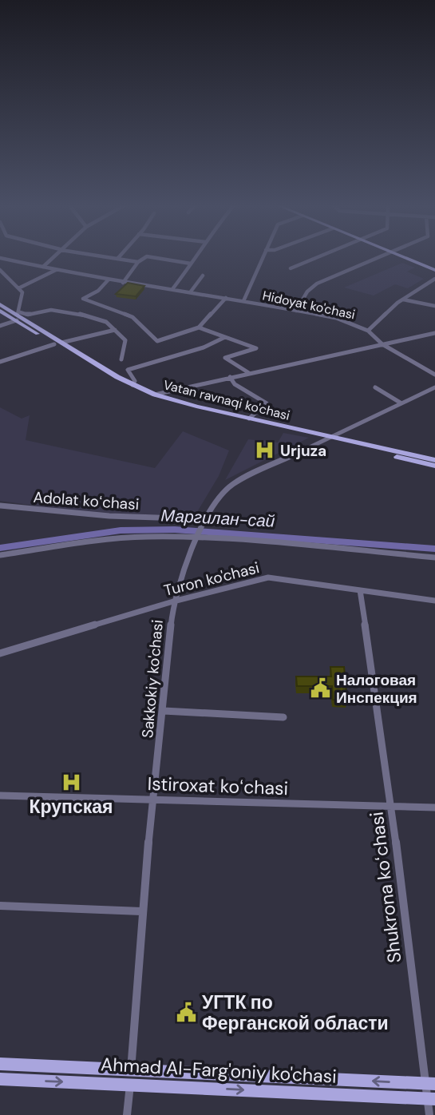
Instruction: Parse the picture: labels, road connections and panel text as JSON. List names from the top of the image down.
{
  "streets": {
    "main road": ["Vatan ravnaqi ko'chasi", "Ahmad Al-Farg'oniy ko'chasi"],
    "street": [
      "Hidoyat ko'chasi",
      "Adolat koʻchasi",
      "Turon ko'chasi",
      "Sakkokiy ko'chasi",
      "Istiroxat koʻchasi",
      "Shukrona koʻchasi"
    ]
  },
  "crossings": [
    ["Vatan ravnaqi ko'chasi", "Sakkokiy ko'chasi"],
    ["Adolat koʻchasi", "Sakkokiy ko'chasi"],
    ["Turon ko'chasi", "Sakkokiy ko'chasi"],
    ["Turon ko'chasi", "Shukrona koʻchasi"],
    ["Sakkokiy ko'chasi", "Istiroxat koʻchasi"],
    ["Sakkokiy ko'chasi", "Ahmad Al-Farg'oniy ko'chasi"],
    ["Istiroxat koʻchasi", "Shukrona koʻchasi"],
    ["Shukrona koʻchasi", "Ahmad Al-Farg'oniy ko'chasi"]
  ],
  "water": ["Маргилан-сай"],
  "places": {
    "hospital": ["Urjuza", "Крупская"],
    "public building": ["Налоговая Инспекция", "УГТК по Ферганской области"]
  }
}
